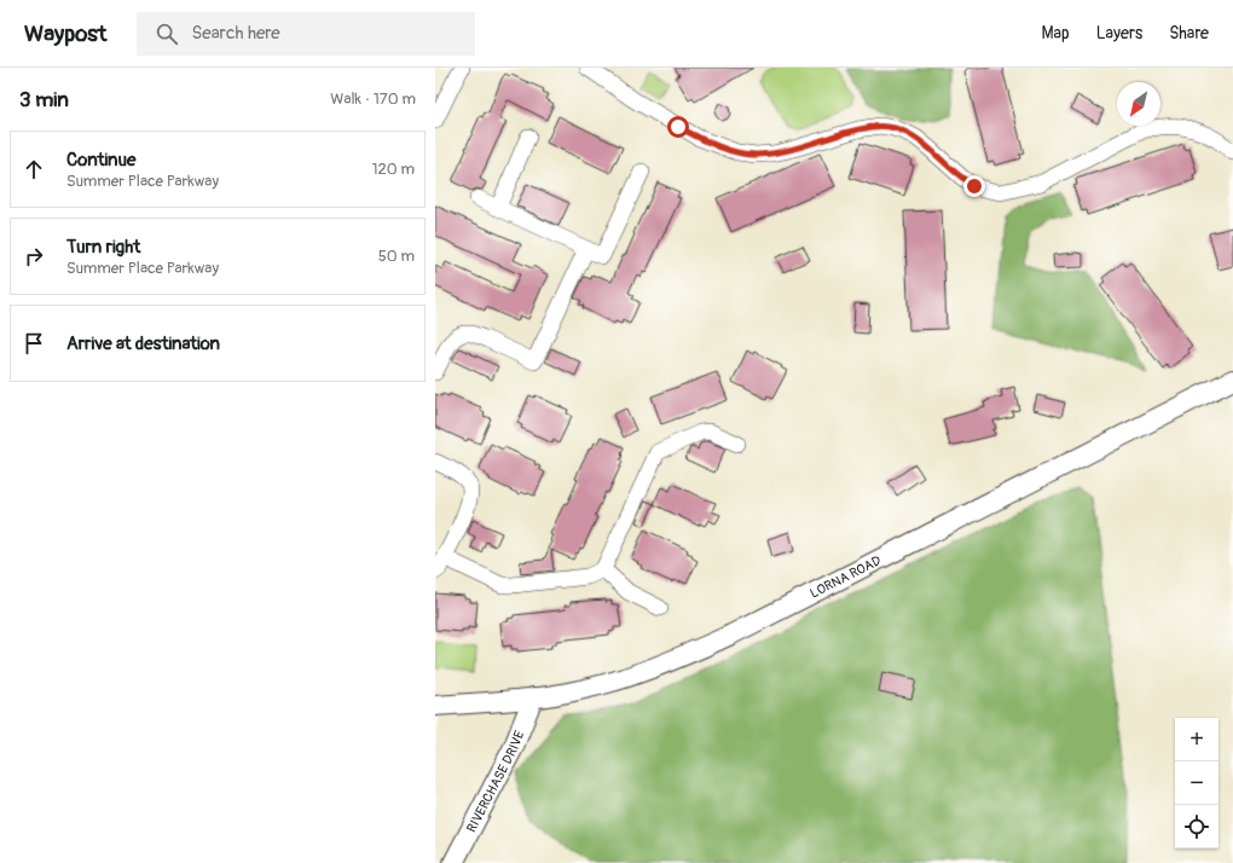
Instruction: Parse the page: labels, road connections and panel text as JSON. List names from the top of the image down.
{
  "streets": {
    "street": ["LORNA ROAD", "RIVERCHASE DRIVE"]
  },
  "crossings": [
    ["LORNA ROAD", "RIVERCHASE DRIVE"]
  ],
  "north": "bottom left",
  "page": {
    "header": "Waypost",
    "search": "Search here",
    "nav": ["Map", "Layers", "Share"],
    "heading": ["3 min", "Walk · 170 m"],
    "list": [
      ["Continue", "Summer Place Parkway", "120 m"],
      ["Turn right", "Summer Place Parkway", "50 m"],
      "Arrive at destination"
    ],
    "map_buttons": ["+", "−"]
  }
}
